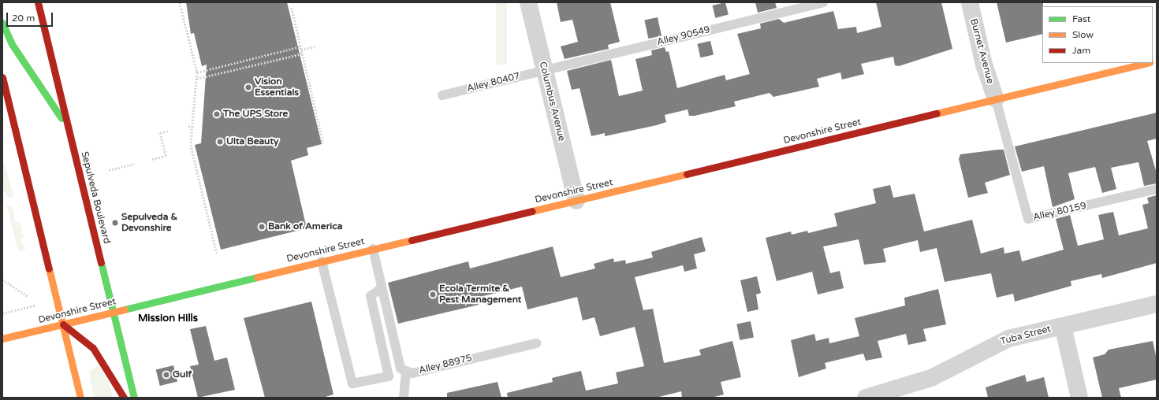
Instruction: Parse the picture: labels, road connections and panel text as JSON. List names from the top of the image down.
{
  "streets": {
    "main road": ["Devonshire Street", "Sepulveda Boulevard"],
    "street": ["Burnet Avenue", "Columbus Avenue", "Tuba Street"],
    "lane": [
      "Alley 90549",
      "Alley 80407",
      "Alley 80159",
      "Alley 88975"
    ]
  },
  "crossings": [
    ["Alley 90549", "Alley 80407"],
    ["Alley 90549", "Columbus Avenue"],
    ["Burnet Avenue", "Devonshire Street"],
    ["Burnet Avenue", "Alley 80159"],
    ["Alley 80407", "Columbus Avenue"],
    ["Columbus Avenue", "Devonshire Street"],
    ["Devonshire Street", "Sepulveda Boulevard"],
    ["Devonshire Street", "Alley 80159"],
    ["Devonshire Street", "Alley 88975"]
  ],
  "districts": ["Mission Hills"],
  "places": [
    "Vision Essentials",
    "The UPS Store",
    "Ulta Beauty",
    "Sepulveda & Devonshire",
    "Bank of America",
    "Ecola Termite & Pest Management",
    "Gulf"
  ],
  "legend": ["Fast", "Slow", "Jam"],
  "scale_bar": "20 m"
}
